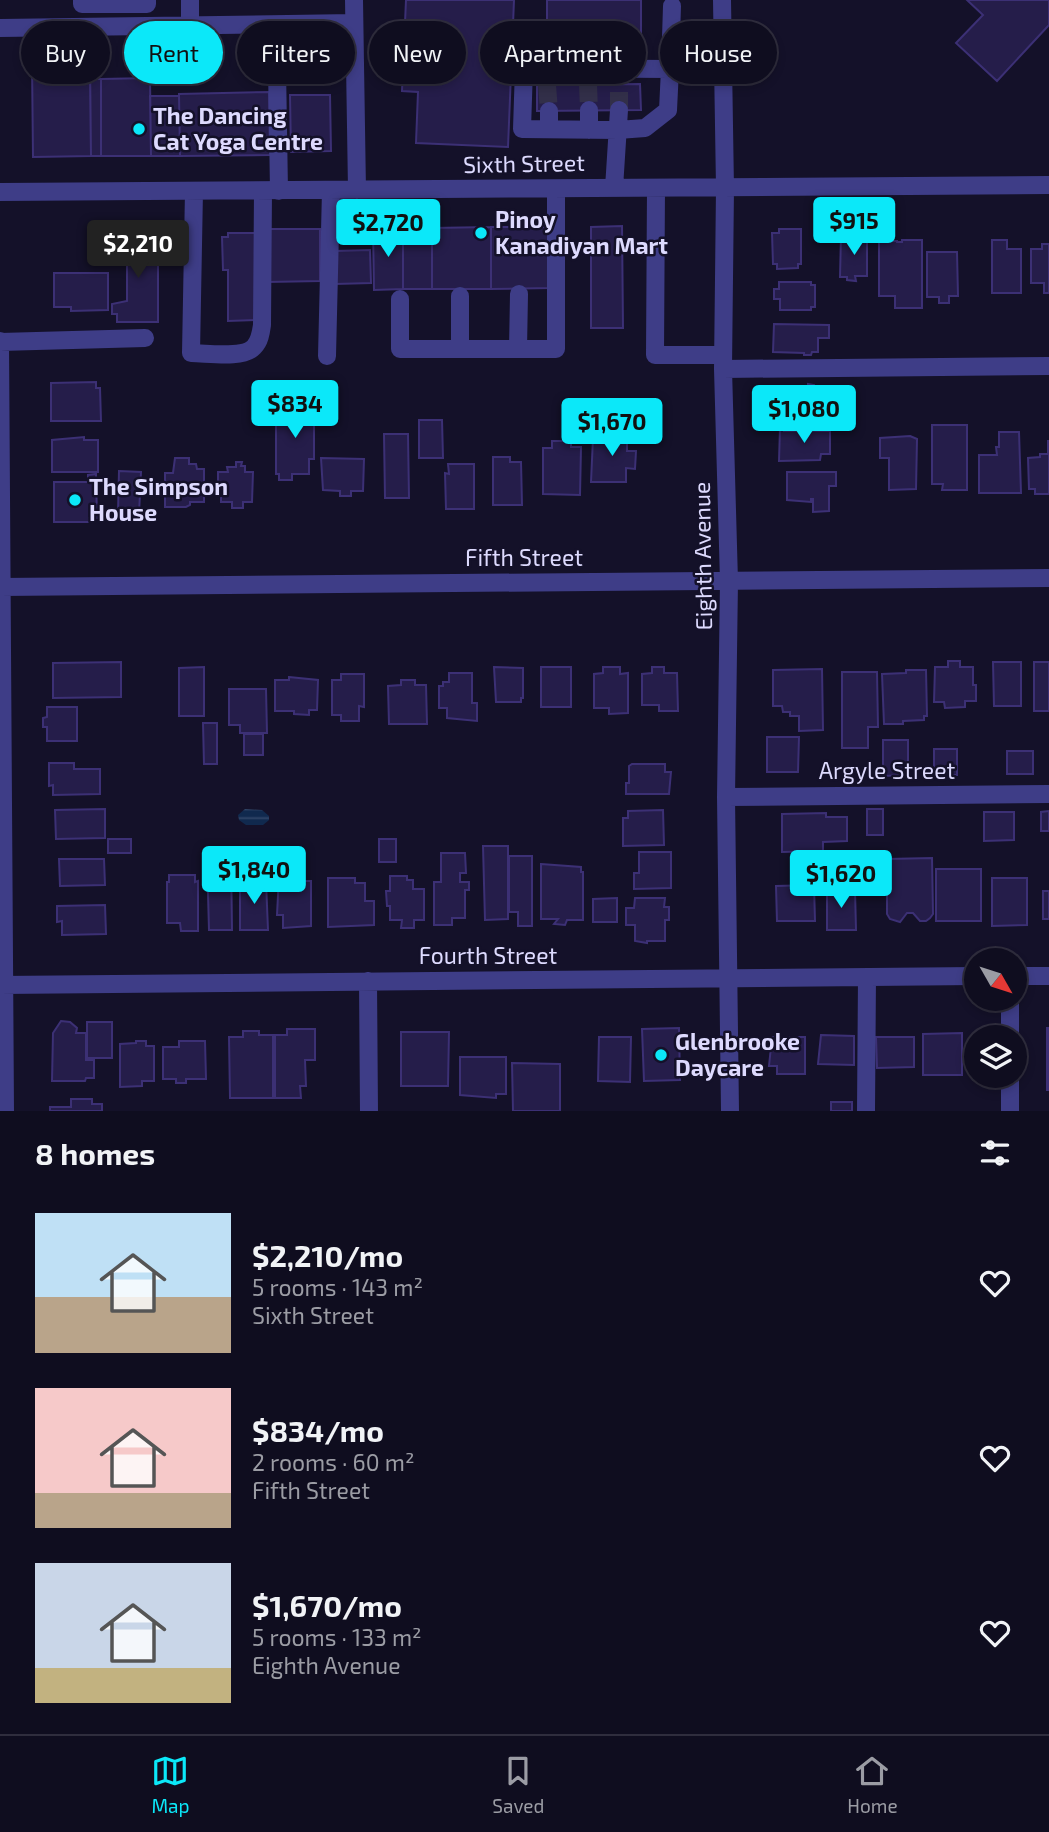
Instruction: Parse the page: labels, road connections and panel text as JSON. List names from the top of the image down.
{
  "streets": {
    "street": [
      "Sixth Street",
      "Eighth Avenue",
      "Fifth Street",
      "Argyle Street",
      "Fourth Street"
    ]
  },
  "crossings": [
    ["Sixth Street", "Eighth Avenue"],
    ["Eighth Avenue", "Fifth Street"],
    ["Eighth Avenue", "Argyle Street"],
    ["Eighth Avenue", "Fourth Street"]
  ],
  "places": [
    "The Dancing Cat Yoga Centre",
    "Pinoy Kanadiyan Mart",
    "The Simpson House",
    "Glenbrooke Daycare"
  ],
  "north": "bottom right",
  "page": {
    "chip": [
      "Buy",
      "Rent",
      "Filters",
      "New",
      "Apartment",
      "House"
    ],
    "price": [
      "$915",
      "$2,720",
      "$2,210",
      "$834",
      "$1,080",
      "$1,670",
      "$1,840",
      "$1,620"
    ],
    "heading": "8 homes",
    "list": [
      {
        "name": "$2,210/mo",
        "note": "5 rooms · 143 m² · Sixth Street"
      },
      {
        "name": "$834/mo",
        "note": "2 rooms · 60 m² · Fifth Street"
      },
      {
        "name": "$1,670/mo",
        "note": "5 rooms · 133 m² · Eighth Avenue"
      }
    ],
    "tabs": ["Map", "Saved", "Home"]
  }
}
